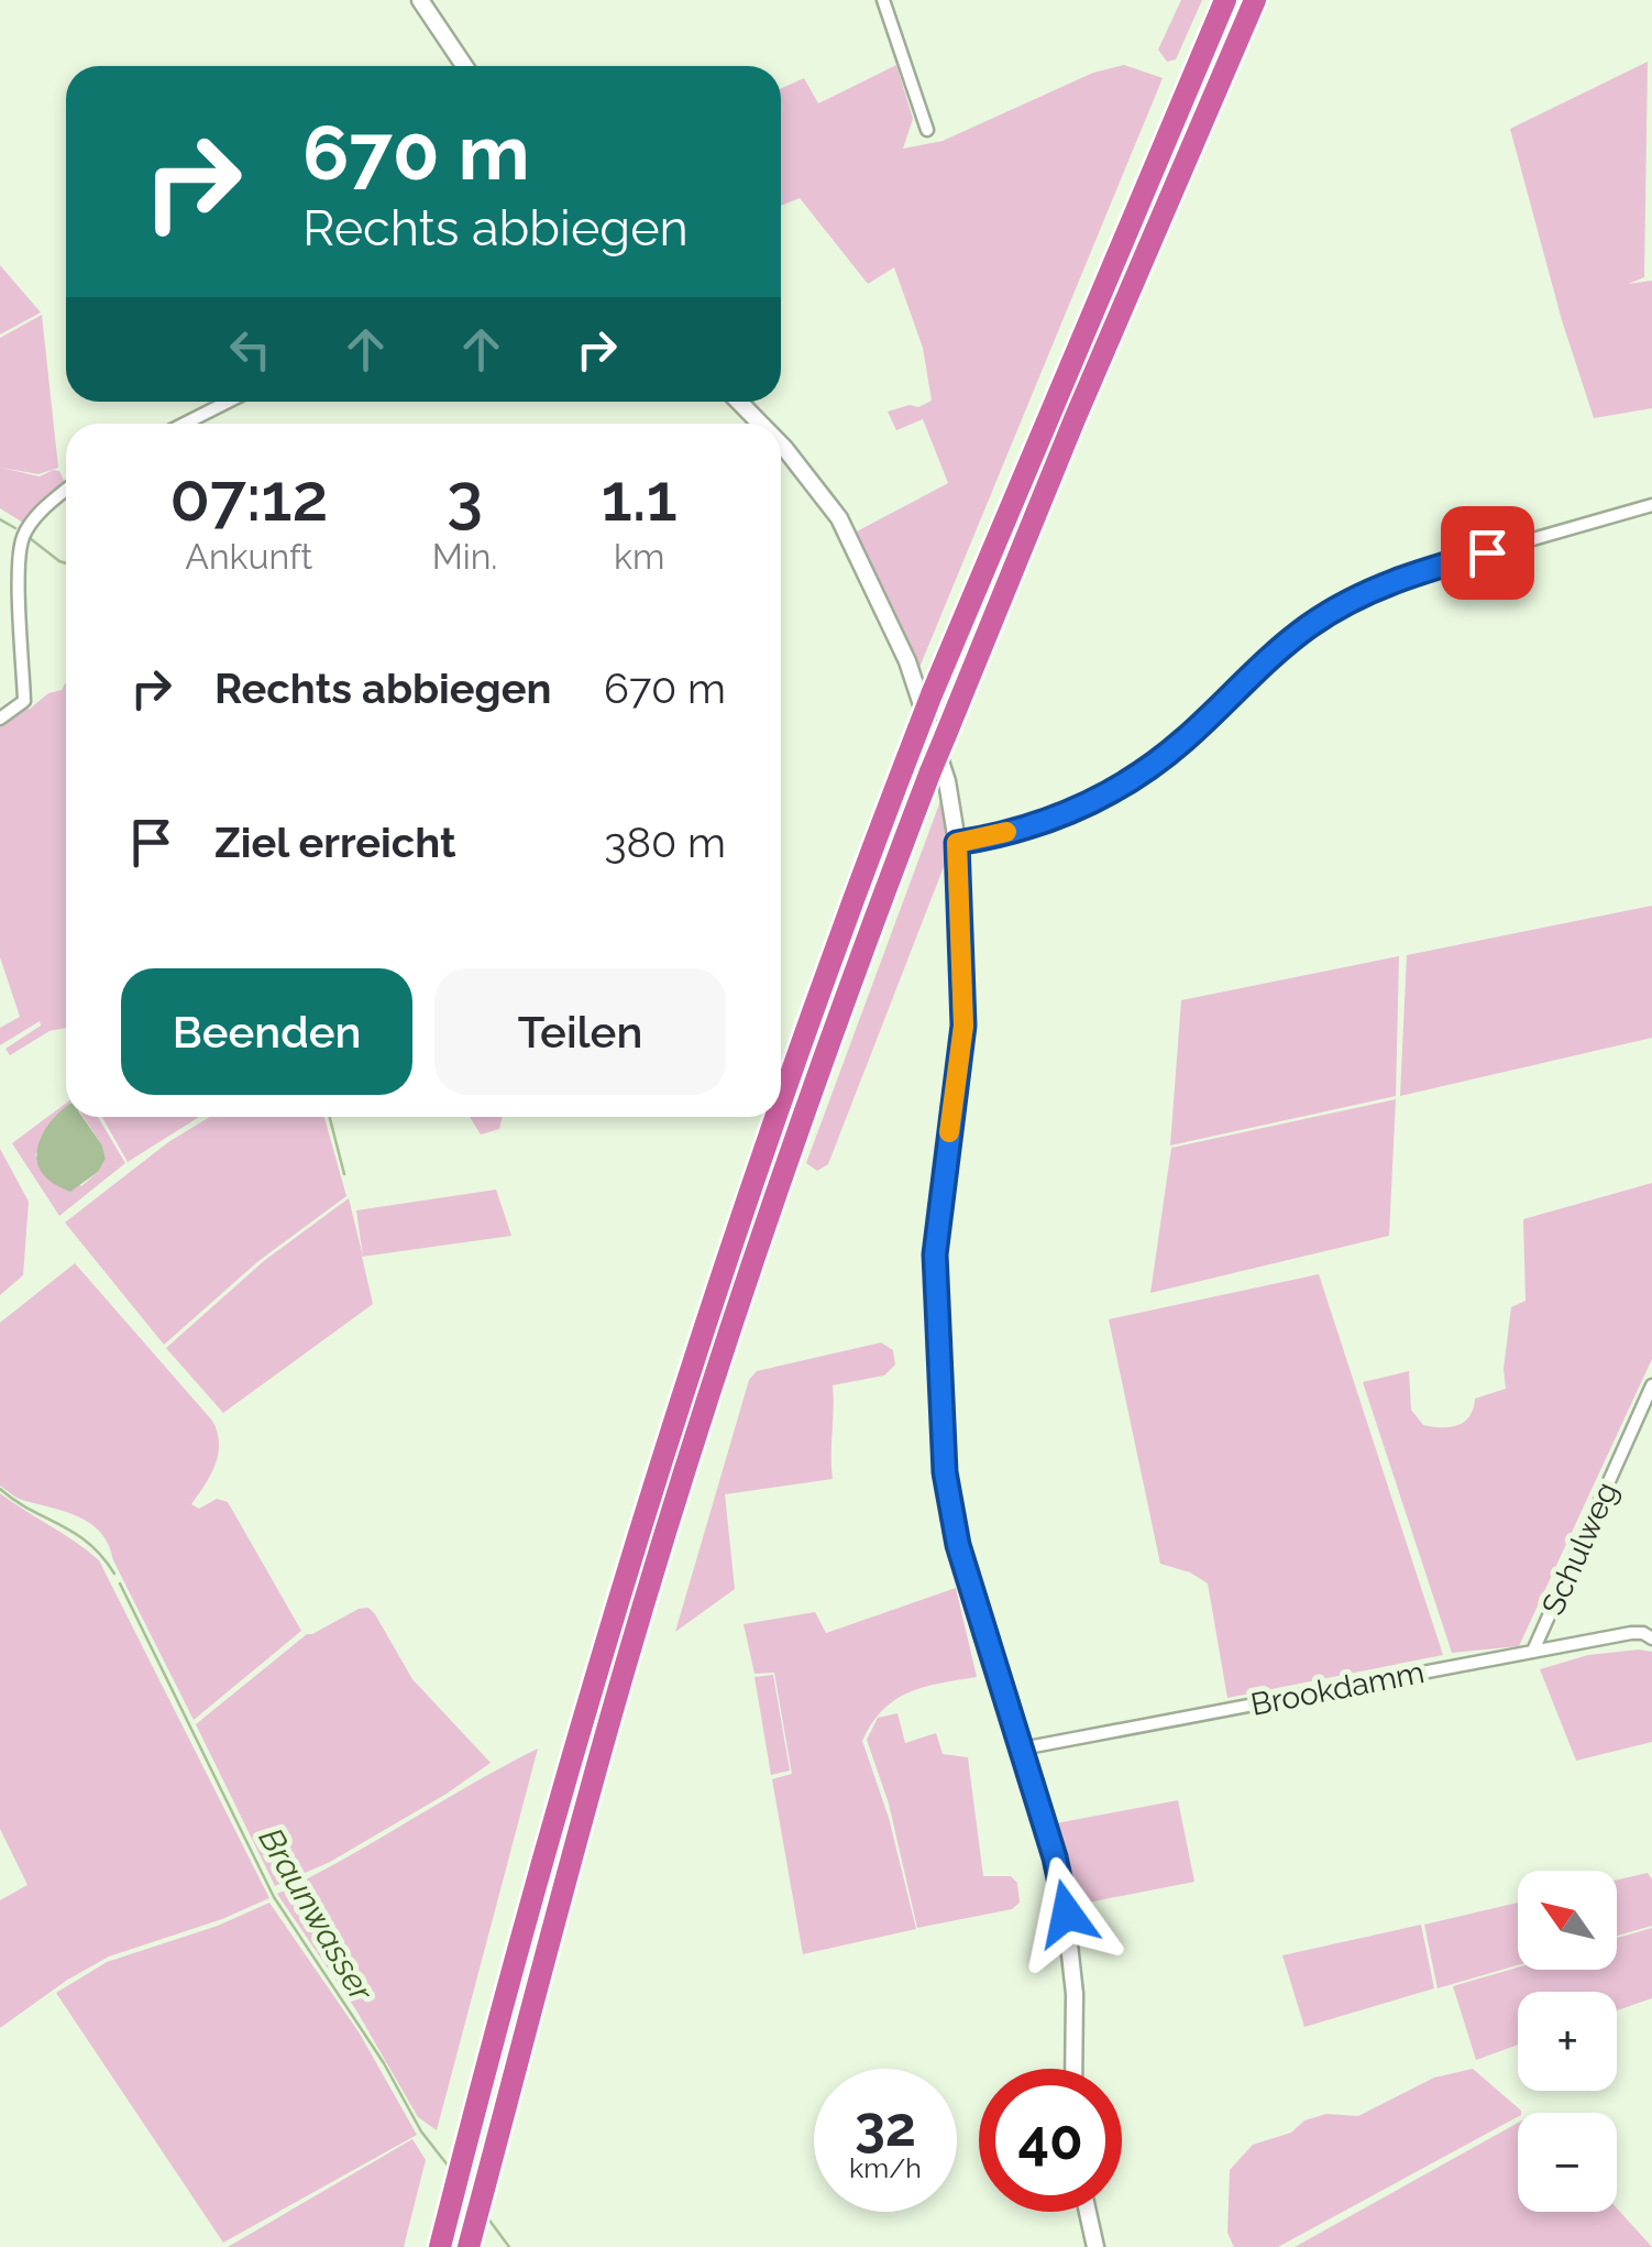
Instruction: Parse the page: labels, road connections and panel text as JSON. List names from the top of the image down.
{
  "streets": {
    "street": ["Schulweg", "Brookdamm"]
  },
  "crossings": [
    ["Schulweg", "Brookdamm"]
  ],
  "water": ["Braunwasser"],
  "north": "top left",
  "page": {
    "turn": ["670 m", "Rechts abbiegen"],
    "eta": [
      "07:12",
      "Ankunft",
      "3",
      "Min.",
      "1.1",
      "km"
    ],
    "list": [
      {
        "name": "Rechts abbiegen",
        "value": "670 m"
      },
      {
        "name": "Ziel erreicht",
        "value": "380 m"
      }
    ],
    "buttons": ["Beenden", "Teilen"],
    "map_buttons": ["+", "−"],
    "speed": "32 km/h",
    "limit": "40"
  }
}
